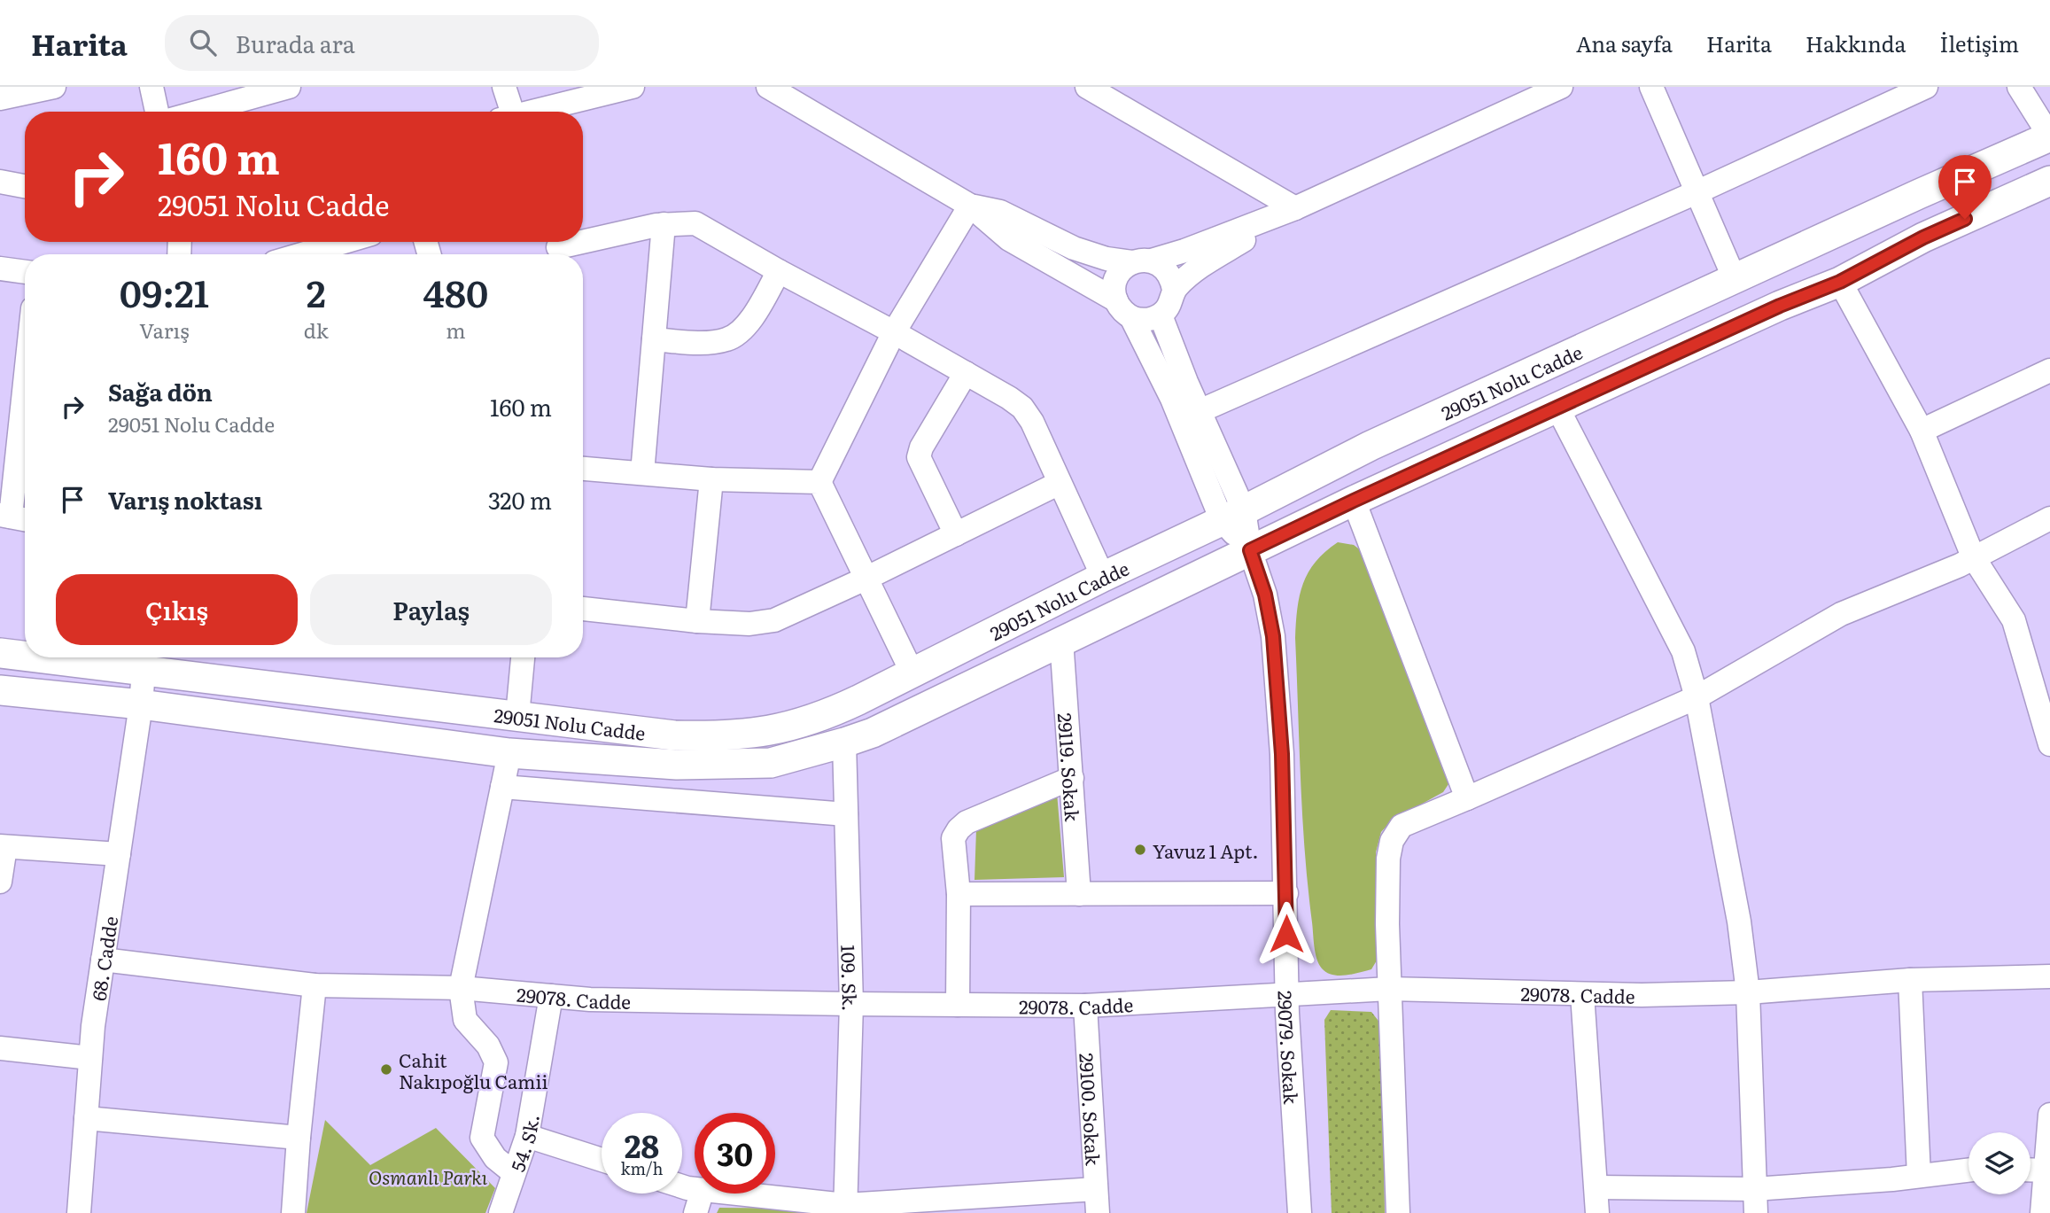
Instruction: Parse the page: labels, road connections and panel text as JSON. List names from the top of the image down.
{
  "streets": {
    "main road": ["29051 Nolu Cadde"],
    "street": [
      "29119. Sokak",
      "68. Cadde",
      "109. Sk.",
      "29078. Cadde",
      "29079. Sokak",
      "29100. Sokak",
      "54. Sk."
    ]
  },
  "crossings": [
    ["29051 Nolu Cadde", "29119. Sokak"],
    ["29051 Nolu Cadde", "68. Cadde"],
    ["29051 Nolu Cadde", "109. Sk."],
    ["29051 Nolu Cadde", "29079. Sokak"],
    ["68. Cadde", "29078. Cadde"],
    ["109. Sk.", "29078. Cadde"],
    ["29078. Cadde", "29079. Sokak"],
    ["29078. Cadde", "29100. Sokak"],
    ["29078. Cadde", "54. Sk."]
  ],
  "parks": ["Osmanlı Parkı"],
  "places": ["Yavuz 1 Apt.", "Cahit Nakıpoğlu Camii"],
  "page": {
    "header": "Harita",
    "search": "Burada ara",
    "nav": [
      "Ana sayfa",
      "Harita",
      "Hakkında",
      "İletişim"
    ],
    "turn": ["160 m", "29051 Nolu Cadde"],
    "eta": [
      "09:21",
      "Varış",
      "2",
      "dk",
      "480",
      "m"
    ],
    "list": [
      {
        "name": "Sağa dön",
        "note": "29051 Nolu Cadde",
        "value": "160 m"
      },
      {
        "name": "Varış noktası",
        "value": "320 m"
      }
    ],
    "buttons": ["Çıkış", "Paylaş"],
    "speed": "28 km/h",
    "limit": "30"
  }
}
